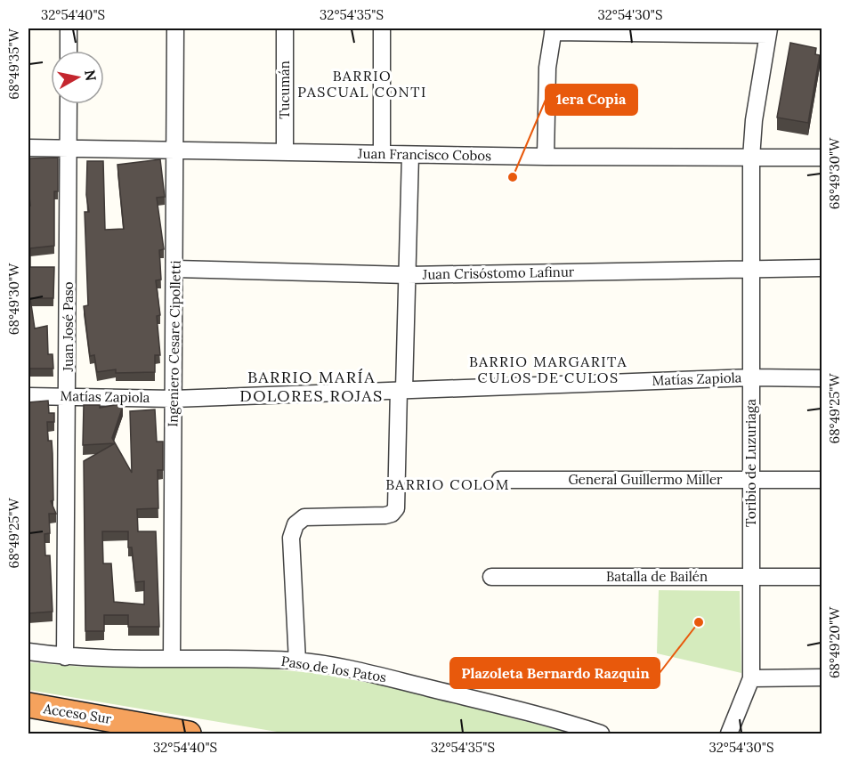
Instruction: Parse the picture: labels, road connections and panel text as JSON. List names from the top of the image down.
{
  "streets": {
    "highway": ["Acceso Sur"],
    "street": [
      "Tucumán",
      "Juan Francisco Cobos",
      "Juan Crisóstomo Lafinur",
      "Juan José Paso",
      "Ingeniero Cesare Cipolletti",
      "Matías Zapiola",
      "Toribio de Luzuriaga",
      "General Guillermo Miller",
      "Batalla de Bailén",
      "Paso de los Patos"
    ]
  },
  "crossings": [
    ["Tucumán", "Juan Francisco Cobos"],
    ["Juan Francisco Cobos", "Juan José Paso"],
    ["Juan Francisco Cobos", "Ingeniero Cesare Cipolletti"],
    ["Juan Francisco Cobos", "Toribio de Luzuriaga"],
    ["Juan Crisóstomo Lafinur", "Ingeniero Cesare Cipolletti"],
    ["Juan Crisóstomo Lafinur", "Toribio de Luzuriaga"],
    ["Juan José Paso", "Matías Zapiola"],
    ["Juan José Paso", "Paso de los Patos"],
    ["Ingeniero Cesare Cipolletti", "Matías Zapiola"],
    ["Ingeniero Cesare Cipolletti", "Paso de los Patos"],
    ["Matías Zapiola", "Toribio de Luzuriaga"],
    ["Toribio de Luzuriaga", "General Guillermo Miller"],
    ["Toribio de Luzuriaga", "Batalla de Bailén"]
  ],
  "districts": [
    "BARRIO PASCUAL CONTI",
    "BARRIO MARGARITA CULOS DE CULOS",
    "BARRIO MARÍA DOLORES ROJAS",
    "BARRIO COLOM"
  ],
  "places": ["1era Copia", "Plazoleta Bernardo Razquin"],
  "north": "right",
  "coordinates": [
    "32°54'40\"S",
    "32°54'35\"S",
    "32°54'30\"S",
    "68°49'35\"W",
    "68°49'30\"W",
    "68°49'25\"W",
    "68°49'20\"W"
  ]
}
